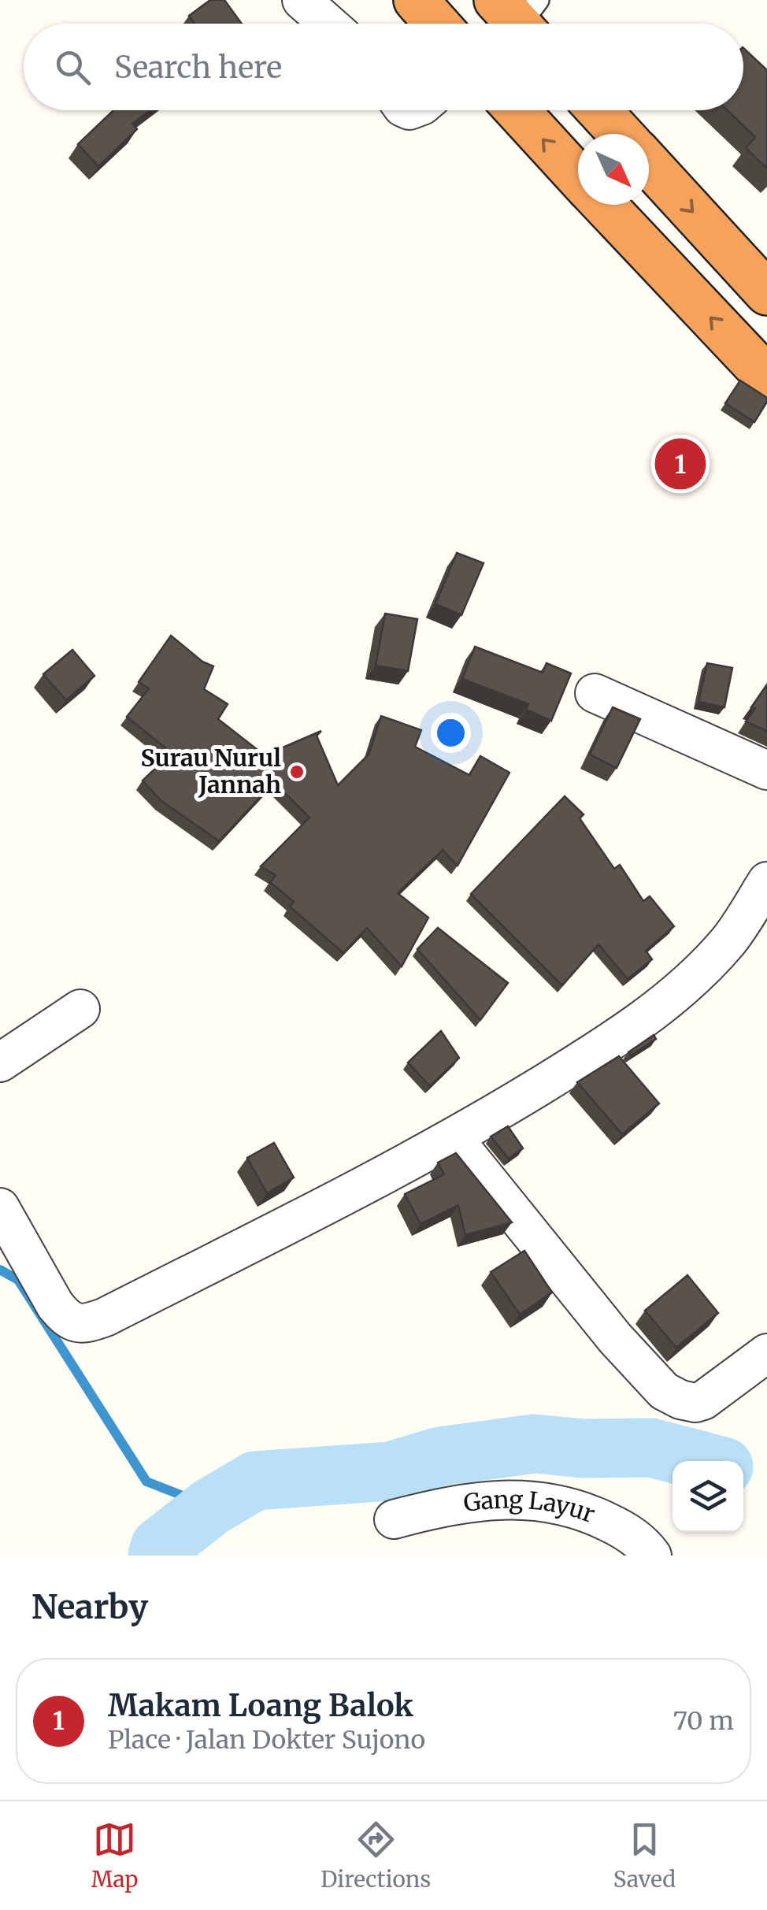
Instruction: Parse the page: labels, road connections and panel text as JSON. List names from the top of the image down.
{
  "streets": {
    "street": ["Gang Layur"]
  },
  "places": ["Surau Nurul Jannah"],
  "north": "bottom right",
  "page": {
    "search": "Search here",
    "pins": "1",
    "heading": "Nearby",
    "list": [
      {
        "mark": "1",
        "name": "Makam Loang Balok",
        "note": "Place · Jalan Dokter Sujono",
        "value": "70 m"
      }
    ],
    "nav": ["Map", "Directions", "Saved"]
  }
}
